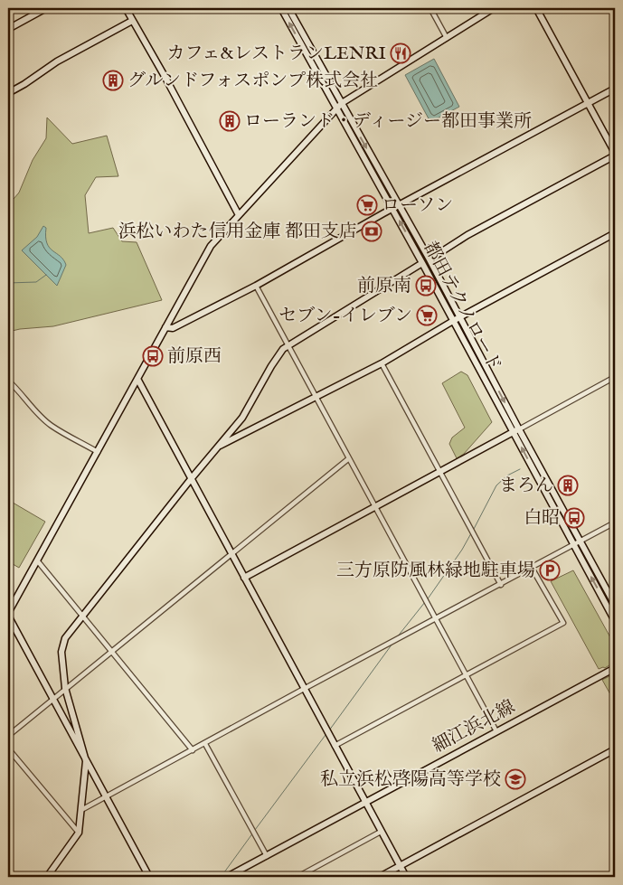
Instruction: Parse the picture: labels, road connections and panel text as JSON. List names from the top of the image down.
{
  "streets": {
    "street": ["都田テクノロード", "細江浜北線"]
  },
  "places": {
    "restaurant": ["カフェ&レストランLENRI"],
    "building": ["グルンドフォスポンプ株式会社", "ローランド・ディージー都田事業所", "まろん"],
    "supermarket": ["ローソン", "セブン-イレブン"],
    "bank": ["浜松いわた信用金庫 都田支店"],
    "bus stop": ["前原南", "前原西", "白昭"],
    "parking": ["三方原防風林緑地駐車場"],
    "school or university": ["私立浜松啓陽高等学校"]
  }
}
